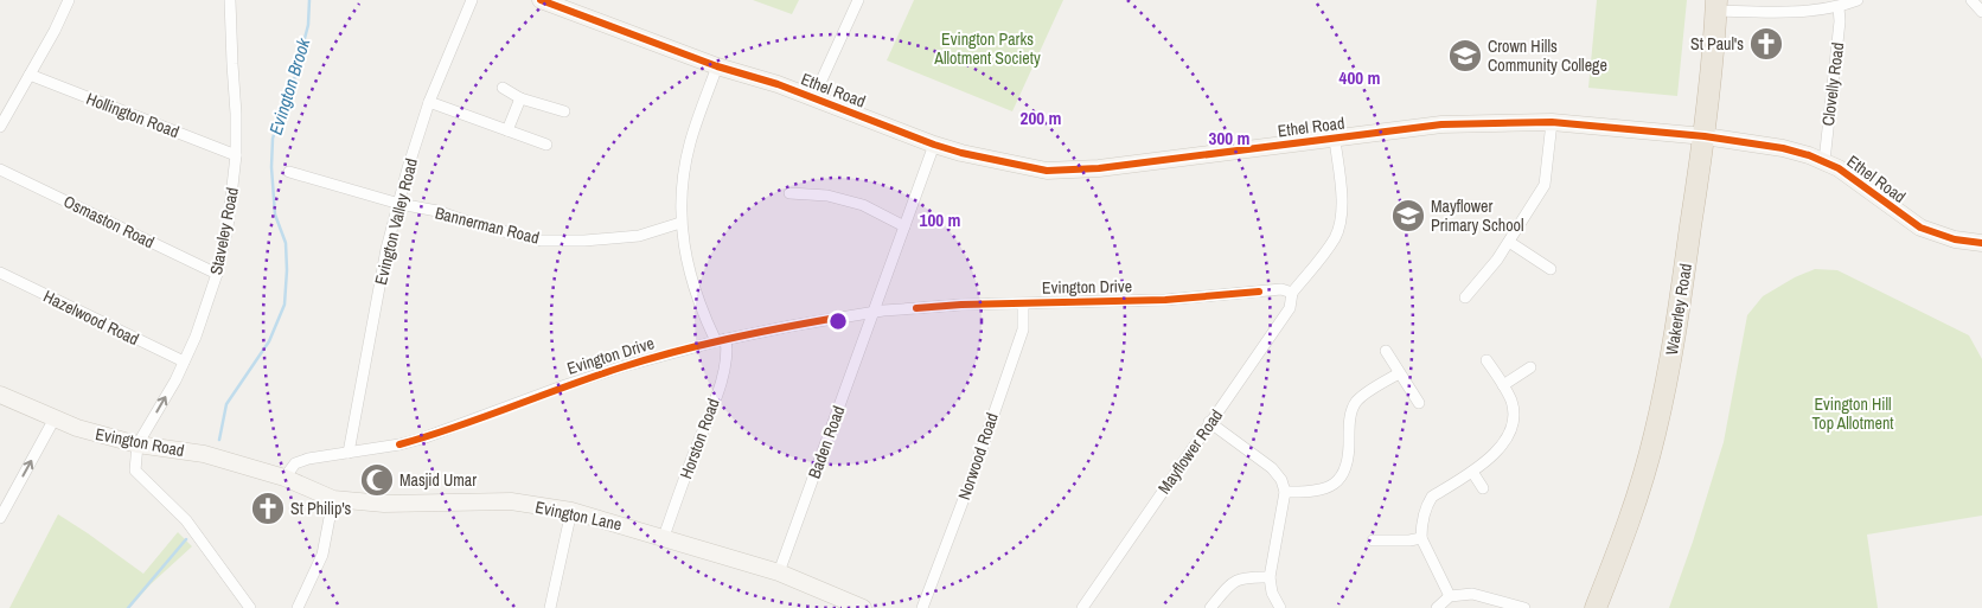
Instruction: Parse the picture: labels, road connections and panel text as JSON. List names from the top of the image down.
{
  "streets": {
    "highway": ["Wakerley Road"],
    "street": [
      "Clovelly Road",
      "Ethel Road",
      "Hollington Road",
      "Osmaston Road",
      "Evington Valley Road",
      "Bannerman Road",
      "Staveley Road",
      "Evington Drive",
      "Hazelwood Road",
      "Horston Road",
      "Evington Road",
      "Baden Road",
      "Mayflower Road",
      "Norwood Road",
      "Evington Lane"
    ]
  },
  "crossings": [
    ["Clovelly Road", "Ethel Road"],
    ["Ethel Road", "Wakerley Road"],
    ["Ethel Road", "Baden Road"],
    ["Hollington Road", "Staveley Road"],
    ["Osmaston Road", "Staveley Road"],
    ["Evington Valley Road", "Bannerman Road"],
    ["Evington Valley Road", "Evington Drive"],
    ["Staveley Road", "Hazelwood Road"],
    ["Staveley Road", "Evington Road"],
    ["Evington Drive", "Horston Road"],
    ["Evington Drive", "Evington Road"],
    ["Evington Drive", "Baden Road"],
    ["Evington Drive", "Mayflower Road"],
    ["Evington Drive", "Norwood Road"],
    ["Evington Drive", "Evington Lane"],
    ["Horston Road", "Evington Lane"],
    ["Evington Road", "Evington Lane"],
    ["Baden Road", "Evington Lane"]
  ],
  "water": ["Evington Brook"],
  "parks": ["Evington Parks Allotment Society", "Evington Hill Top Allotment"],
  "places": {
    "church": ["St Paul's", "St Philip's"],
    "school or university": ["Crown Hills Community College", "Mayflower Primary School"],
    "mosque": ["Masjid Umar"]
  },
  "rings": [
    "400 m",
    "200 m",
    "300 m",
    "100 m"
  ]
}
